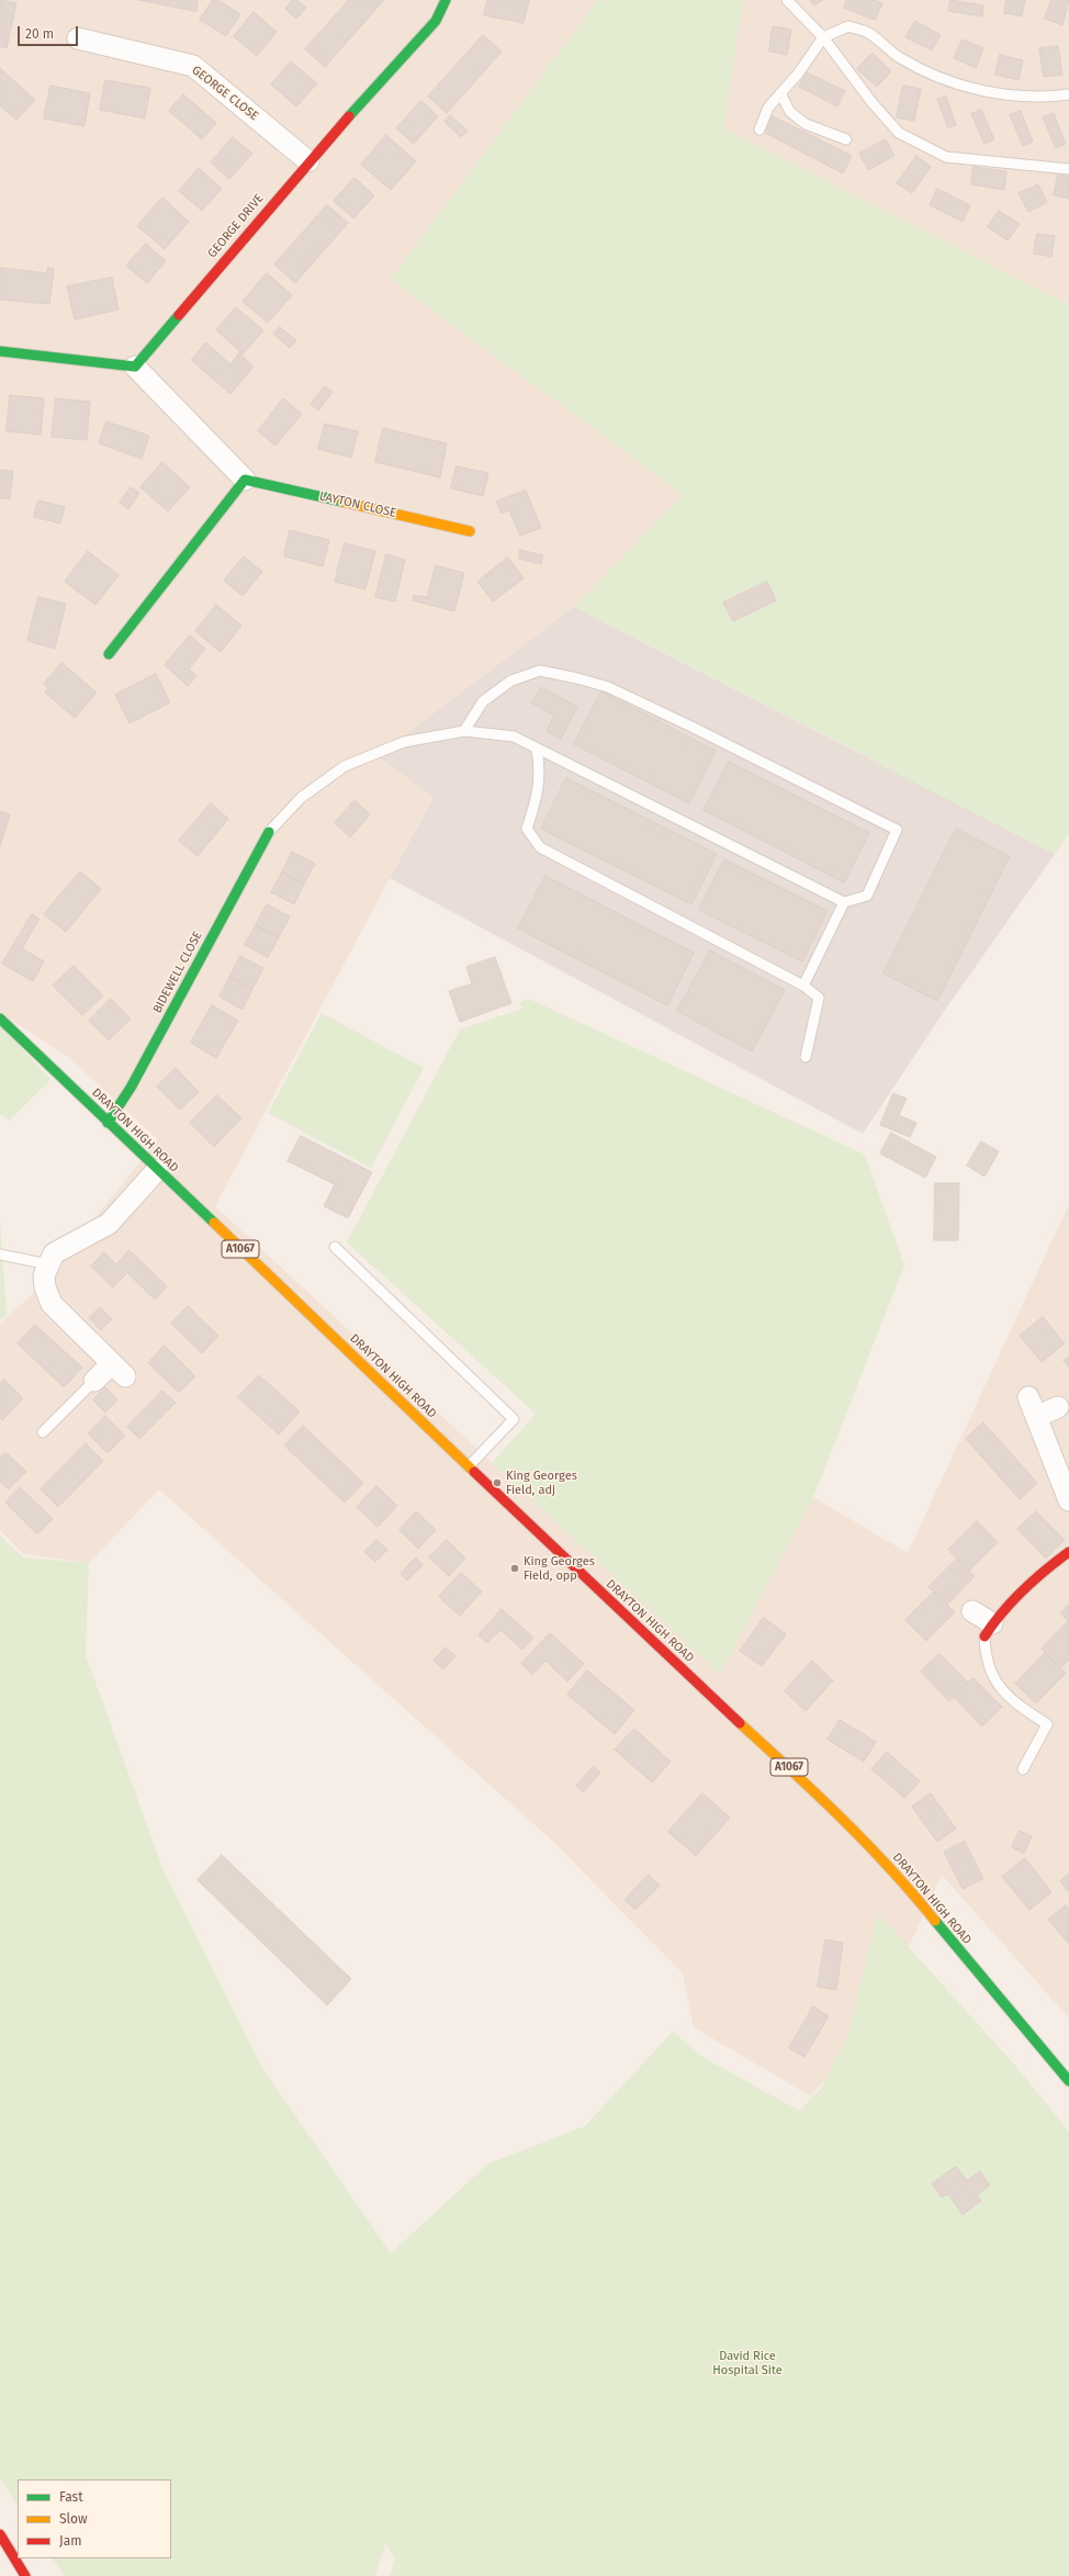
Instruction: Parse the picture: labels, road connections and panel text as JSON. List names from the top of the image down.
{
  "streets": {
    "street": [
      "GEORGE CLOSE",
      "GEORGE DRIVE",
      "LAYTON CLOSE",
      "BIDEWELL CLOSE",
      "DRAYTON HIGH ROAD",
      "A1067"
    ]
  },
  "crossings": [
    ["GEORGE CLOSE", "GEORGE DRIVE"],
    ["BIDEWELL CLOSE", "DRAYTON HIGH ROAD"]
  ],
  "parks": ["David Rice Hospital Site"],
  "places": ["King Georges Field, adj", "King Georges Field, opp"],
  "legend": ["Fast", "Slow", "Jam"],
  "scale_bar": "20 m"
}
